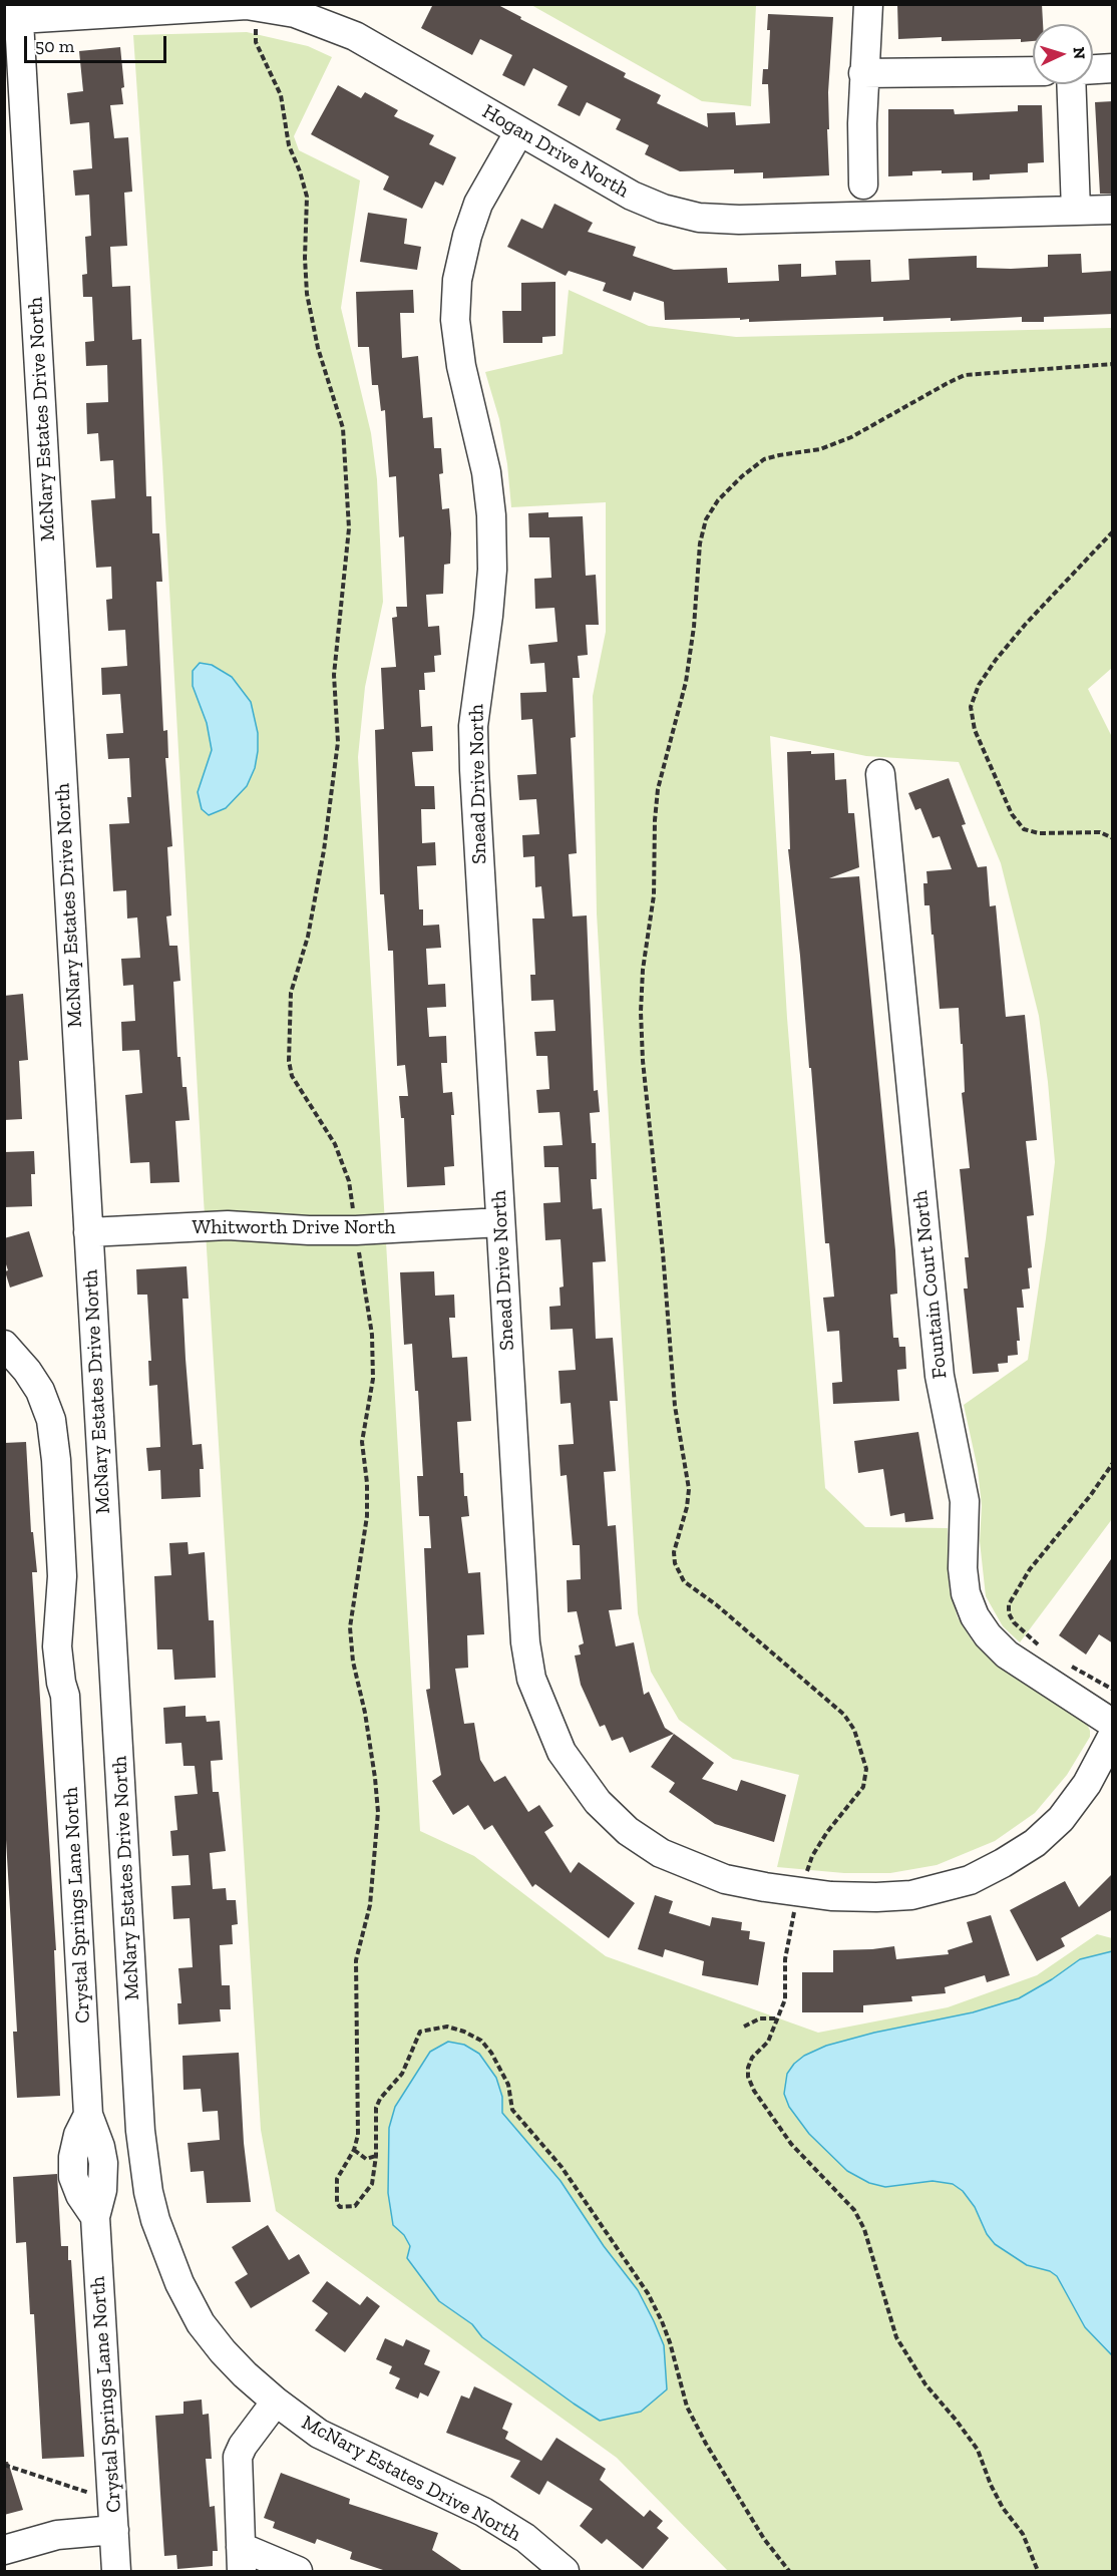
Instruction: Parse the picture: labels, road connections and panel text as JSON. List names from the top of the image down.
{
  "streets": {
    "street": [
      "Hogan Drive North",
      "McNary Estates Drive North",
      "Snead Drive North",
      "Whitworth Drive North",
      "Fountain Court North",
      "Crystal Springs Lane North"
    ]
  },
  "crossings": [
    ["Hogan Drive North", "McNary Estates Drive North"],
    ["Hogan Drive North", "Snead Drive North"],
    ["McNary Estates Drive North", "Whitworth Drive North"],
    ["Snead Drive North", "Whitworth Drive North"]
  ],
  "scale_bar": "50 m",
  "north": "right"
}
